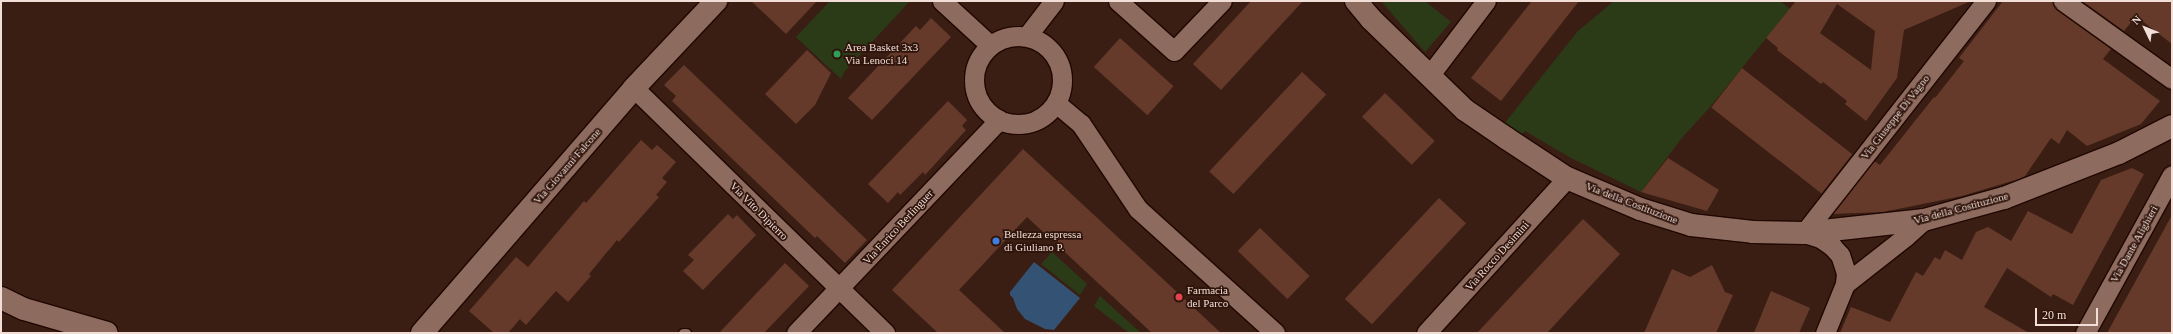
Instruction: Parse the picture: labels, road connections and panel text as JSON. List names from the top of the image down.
{
  "streets": {
    "street": [
      "Via Giuseppe Di Vagno",
      "Via Giovanni Falcone",
      "Via della Costituzione",
      "Via Vito Dipierro",
      "Via Enrico Berlinguer",
      "Via Dante Alighieri",
      "Via Rocco Desimini"
    ]
  },
  "crossings": [
    ["Via Giuseppe Di Vagno", "Via della Costituzione"],
    ["Via Giovanni Falcone", "Via Vito Dipierro"],
    ["Via della Costituzione", "Via Rocco Desimini"],
    ["Via Vito Dipierro", "Via Enrico Berlinguer"]
  ],
  "places": ["Area Basket 3x3 Via Lenoci 14", "Bellezza espressa di Giuliano P.", "Farmacia del Parco"],
  "scale_bar": "20 m",
  "north": "top left"
}
